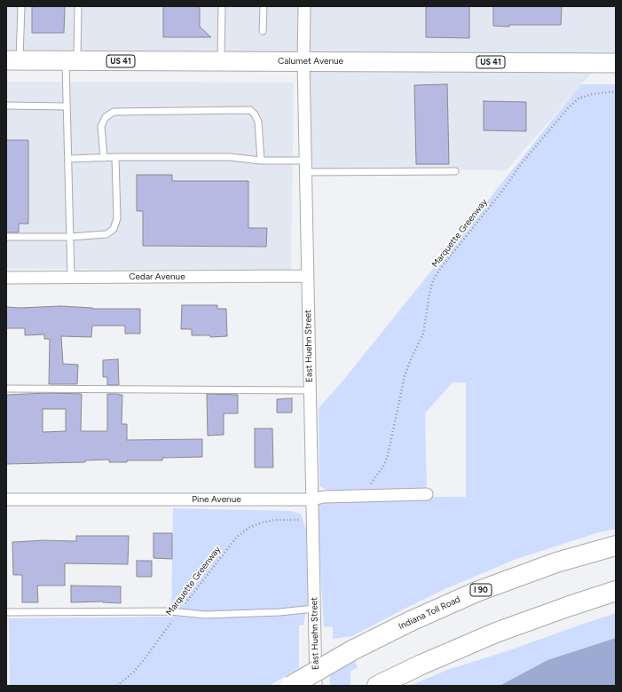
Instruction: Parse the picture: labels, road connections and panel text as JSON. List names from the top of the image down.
{
  "streets": {
    "highway": ["I 90", "Indiana Toll Road"],
    "main road": ["US 41", "Calumet Avenue"],
    "street": ["Cedar Avenue", "East Huehn Street", "Pine Avenue"],
    "path": ["Marquette Greenway"]
  },
  "crossings": [
    ["Calumet Avenue", "East Huehn Street"],
    ["Marquette Greenway", "Pine Avenue"],
    ["Cedar Avenue", "East Huehn Street"],
    ["East Huehn Street", "Pine Avenue"]
  ]
}
